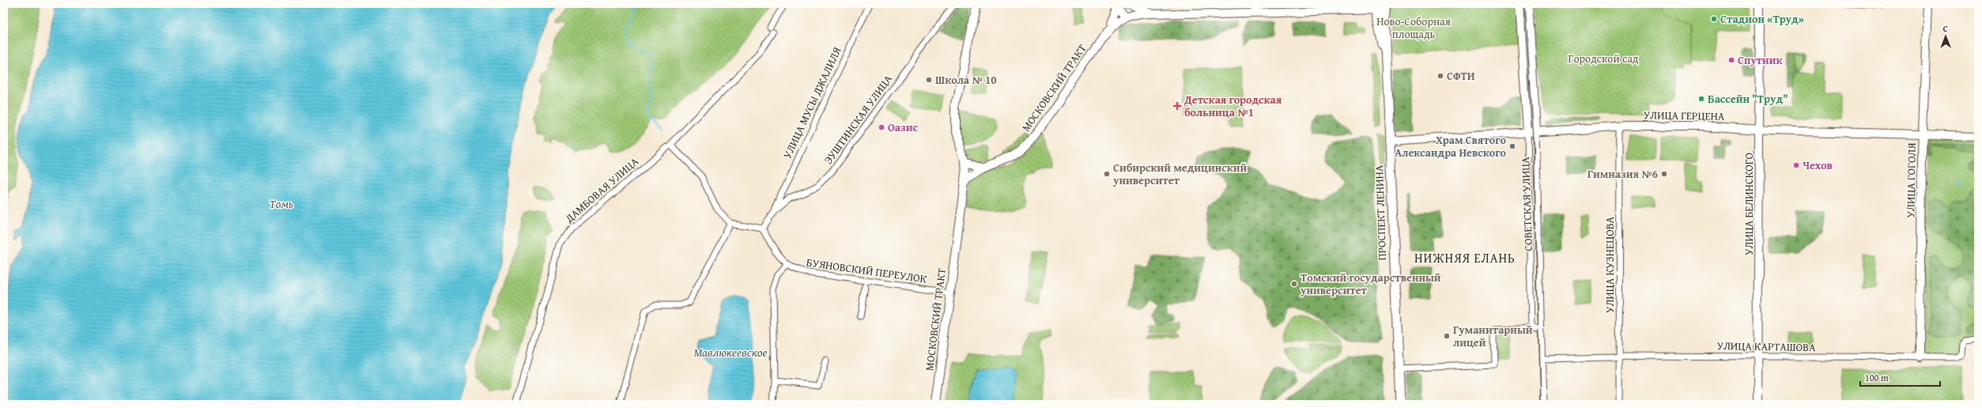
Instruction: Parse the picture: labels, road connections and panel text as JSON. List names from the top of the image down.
{
  "streets": {
    "main road": ["ПРОСПЕКТ ЛЕНИНА"],
    "street": [
      "МОСКОВСКИЙ ТРАКТ",
      "УЛИЦА МУСЫ ДЖАЛИЛЯ",
      "УЛИЦА ГЕРЦЕНА",
      "ЭУШТИНСКАЯ УЛИЦА",
      "УЛИЦА ГОГОЛЯ",
      "ДАМБОВАЯ УЛИЦА",
      "СОВЕТСКАЯ УЛИЦА",
      "УЛИЦА БЕЛИНСКОГО",
      "УЛИЦА КУЗНЕЦОВА",
      "БУЯНОВСКИЙ ПЕРЕУЛОК",
      "УЛИЦА КАРТАШОВА"
    ]
  },
  "crossings": [
    ["МОСКОВСКИЙ ТРАКТ", "ПРОСПЕКТ ЛЕНИНА"],
    ["МОСКОВСКИЙ ТРАКТ", "БУЯНОВСКИЙ ПЕРЕУЛОК"],
    ["УЛИЦА МУСЫ ДЖАЛИЛЯ", "ЭУШТИНСКАЯ УЛИЦА"],
    ["УЛИЦА ГЕРЦЕНА", "УЛИЦА ГОГОЛЯ"],
    ["УЛИЦА ГЕРЦЕНА", "СОВЕТСКАЯ УЛИЦА"],
    ["УЛИЦА ГЕРЦЕНА", "УЛИЦА БЕЛИНСКОГО"],
    ["УЛИЦА ГЕРЦЕНА", "ПРОСПЕКТ ЛЕНИНА"],
    ["УЛИЦА ГЕРЦЕНА", "УЛИЦА КУЗНЕЦОВА"],
    ["УЛИЦА ГОГОЛЯ", "УЛИЦА КАРТАШОВА"],
    ["СОВЕТСКАЯ УЛИЦА", "УЛИЦА КАРТАШОВА"],
    ["УЛИЦА БЕЛИНСКОГО", "УЛИЦА КАРТАШОВА"],
    ["УЛИЦА КУЗНЕЦОВА", "УЛИЦА КАРТАШОВА"]
  ],
  "districts": ["НИЖНЯЯ ЕЛАНЬ"],
  "water": ["Томь", "Мавлюкеевское"],
  "parks": ["Ново-Соборная площадь", "Городской сад"],
  "places": {
    "other": [
      "Стадион «Труд»",
      "Спутник",
      "СФТИ",
      "Школа № 10",
      "Бассейн \"Труд\"",
      "Оазис",
      "Храм Святого Александра Невского",
      "Чехов",
      "Сибирский медицинский университет",
      "Гимназия №6",
      "Томский государственный университет",
      "Гуманитарный лицей"
    ],
    "health": ["Детская городская больница №1"]
  },
  "scale_bar": "100 m",
  "north": "top"
}
